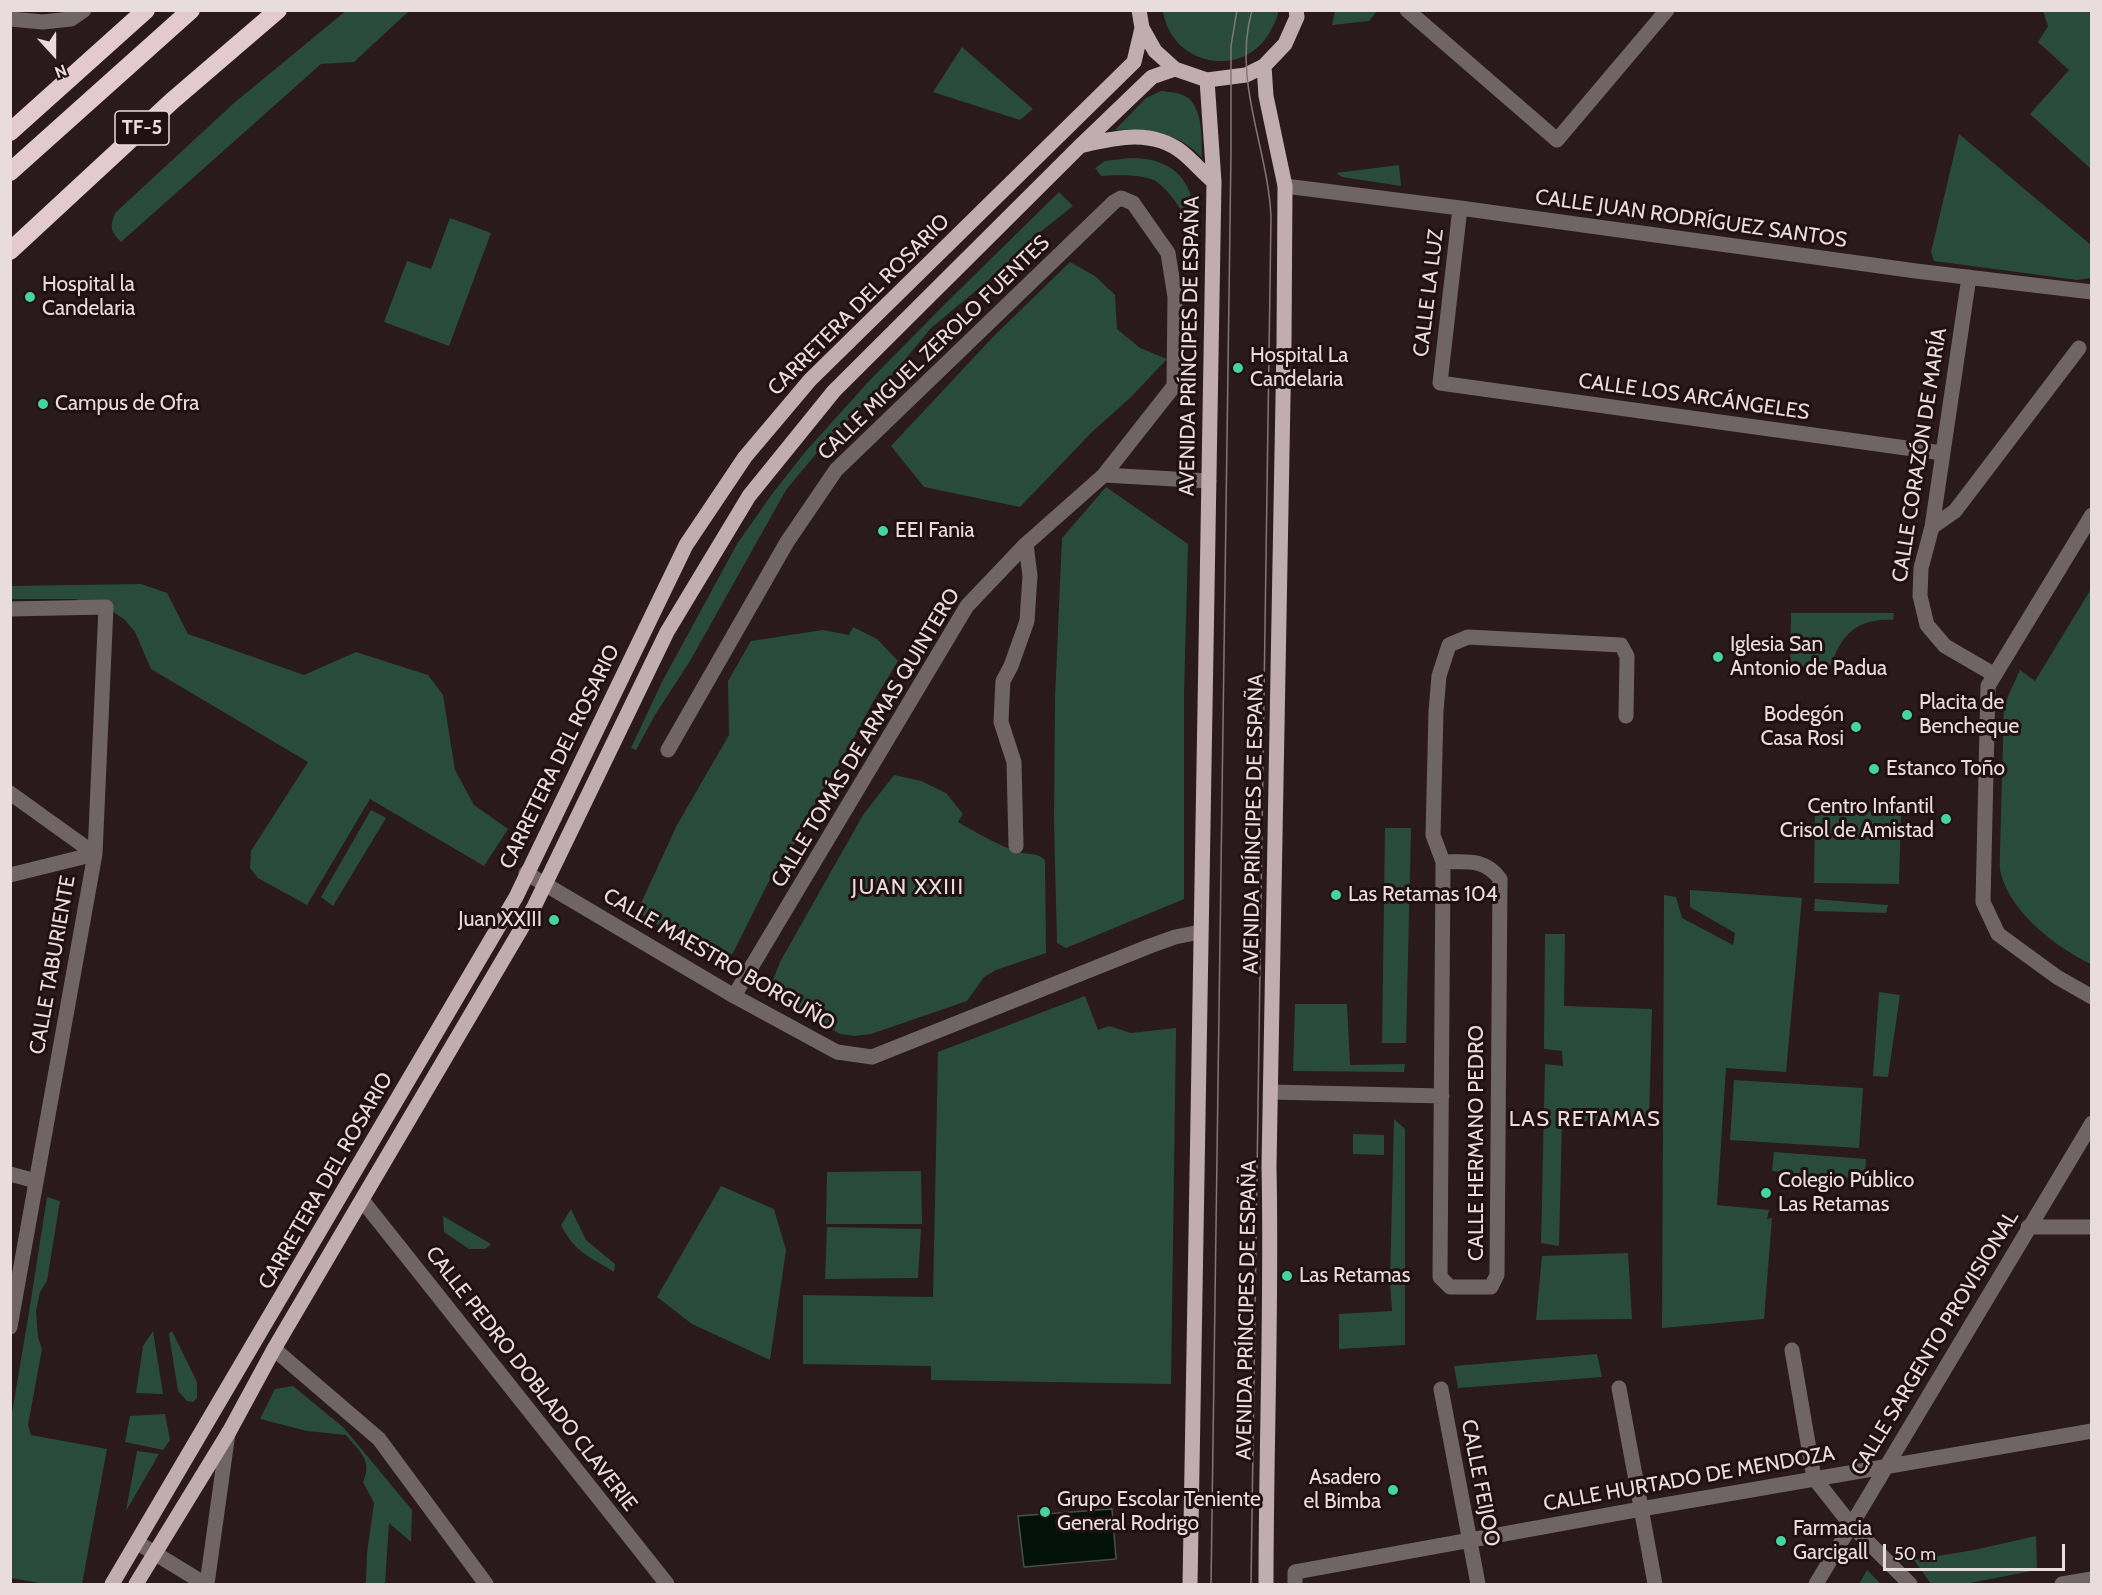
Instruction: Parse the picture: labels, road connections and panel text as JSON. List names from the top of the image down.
{
  "streets": {
    "highway": ["TF-5"],
    "main road": ["CARRETERA DEL ROSARIO", "AVENIDA PRÍNCIPES DE ESPAÑA"],
    "street": [
      "CALLE JUAN RODRÍGUEZ SANTOS",
      "CALLE LA LUZ",
      "CALLE MIGUEL ZEROLO FUENTES",
      "CALLE LOS ARCÁNGELES",
      "CALLE CORAZÓN DE MARÍA",
      "CALLE TOMÁS DE ARMAS QUINTERO",
      "CALLE MAESTRO BORGUÑO",
      "CALLE TABURIENTE",
      "CALLE HERMANO PEDRO",
      "CALLE SARGENTO PROVISIONAL",
      "CALLE PEDRO DOBLADO CLAVERIE",
      "CALLE HURTADO DE MENDOZA",
      "CALLE FEIJOO"
    ]
  },
  "crossings": [
    ["CALLE JUAN RODRÍGUEZ SANTOS", "CALLE LA LUZ"],
    ["CALLE JUAN RODRÍGUEZ SANTOS", "AVENIDA PRÍNCIPES DE ESPAÑA"],
    ["CALLE JUAN RODRÍGUEZ SANTOS", "CALLE CORAZÓN DE MARÍA"],
    ["CALLE LA LUZ", "CALLE LOS ARCÁNGELES"],
    ["CARRETERA DEL ROSARIO", "CALLE MAESTRO BORGUÑO"],
    ["CARRETERA DEL ROSARIO", "CALLE PEDRO DOBLADO CLAVERIE"],
    ["AVENIDA PRÍNCIPES DE ESPAÑA", "CALLE MAESTRO BORGUÑO"],
    ["CALLE MIGUEL ZEROLO FUENTES", "CALLE TOMÁS DE ARMAS QUINTERO"],
    ["CALLE LOS ARCÁNGELES", "CALLE CORAZÓN DE MARÍA"],
    ["CALLE TOMÁS DE ARMAS QUINTERO", "CALLE MAESTRO BORGUÑO"],
    ["CALLE SARGENTO PROVISIONAL", "CALLE HURTADO DE MENDOZA"],
    ["CALLE HURTADO DE MENDOZA", "CALLE FEIJOO"]
  ],
  "districts": ["JUAN XXIII", "LAS RETAMAS"],
  "places": [
    "Hospital la Candelaria",
    "Hospital La Candelaria",
    "Campus de Ofra",
    "EEI Fania",
    "Iglesia San Antonio de Padua",
    "Placita de Bencheque",
    "Bodegón Casa Rosi",
    "Estanco Toño",
    "Centro Infantil Crisol de Amistad",
    "Las Retamas 104",
    "Juan XXIII",
    "Colegio Público Las Retamas",
    "Las Retamas",
    "Asadero el Bimba",
    "Grupo Escolar Teniente General Rodrigo",
    "Farmacia Garcigall"
  ],
  "scale_bar": "50 m",
  "north": "bottom"
}
